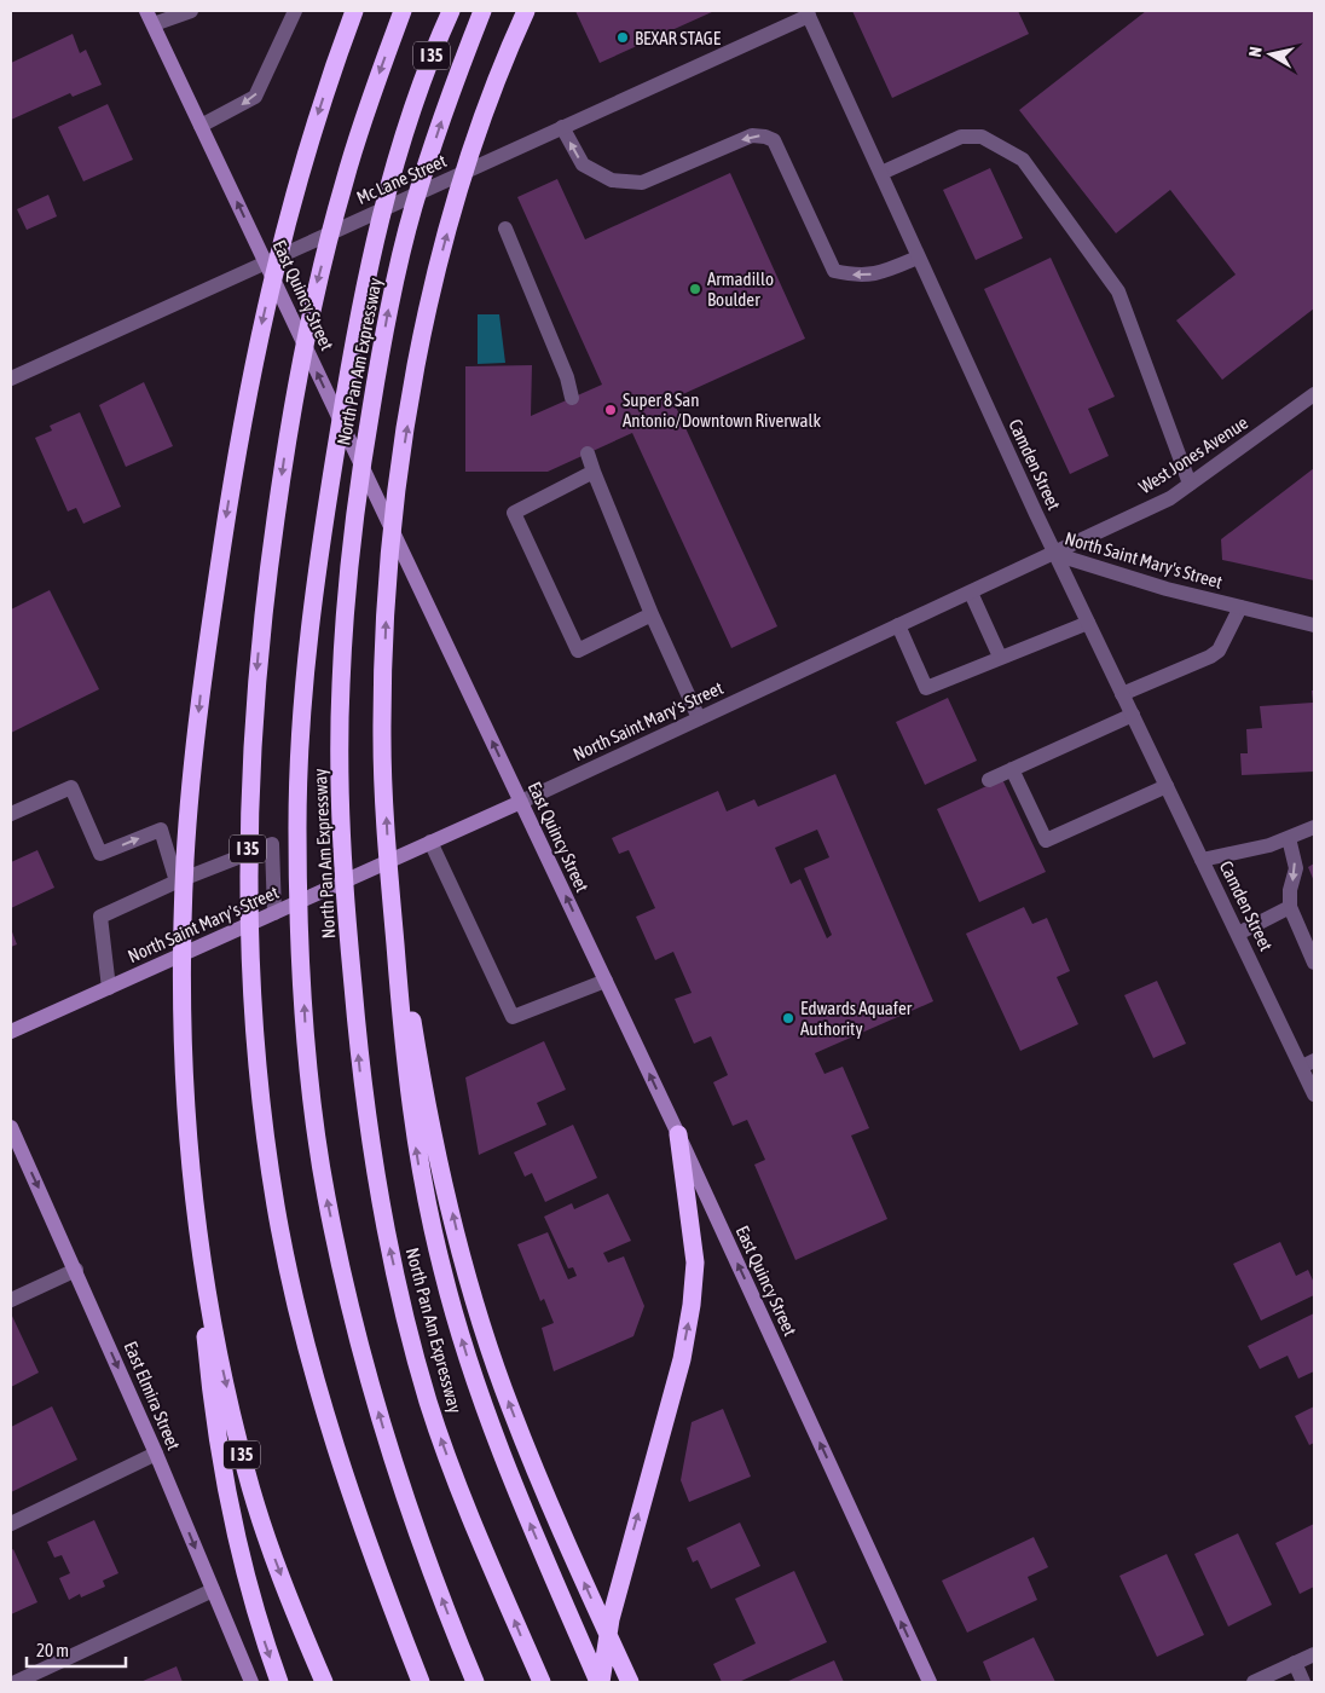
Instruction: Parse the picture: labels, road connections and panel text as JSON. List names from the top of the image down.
{
  "streets": {
    "highway": ["I 35", "North Pan Am Expressway"],
    "main road": ["East Quincy Street", "North Saint Mary's Street", "East Elmira Street"],
    "street": ["Mc Lane Street", "West Jones Avenue", "Camden Street"]
  },
  "crossings": [
    ["Mc Lane Street", "East Quincy Street"],
    ["Mc Lane Street", "Camden Street"],
    ["East Quincy Street", "North Saint Mary's Street"],
    ["West Jones Avenue", "Camden Street"],
    ["West Jones Avenue", "North Saint Mary's Street"],
    ["Camden Street", "North Saint Mary's Street"]
  ],
  "one_way": ["East Quincy Street", "East Elmira Street"],
  "places": [
    "BEXAR STAGE",
    "Armadillo Boulder",
    "Super 8 San Antonio/Downtown Riverwalk",
    "Edwards Aquafer Authority"
  ],
  "scale_bar": "20 m",
  "north": "left"
}
